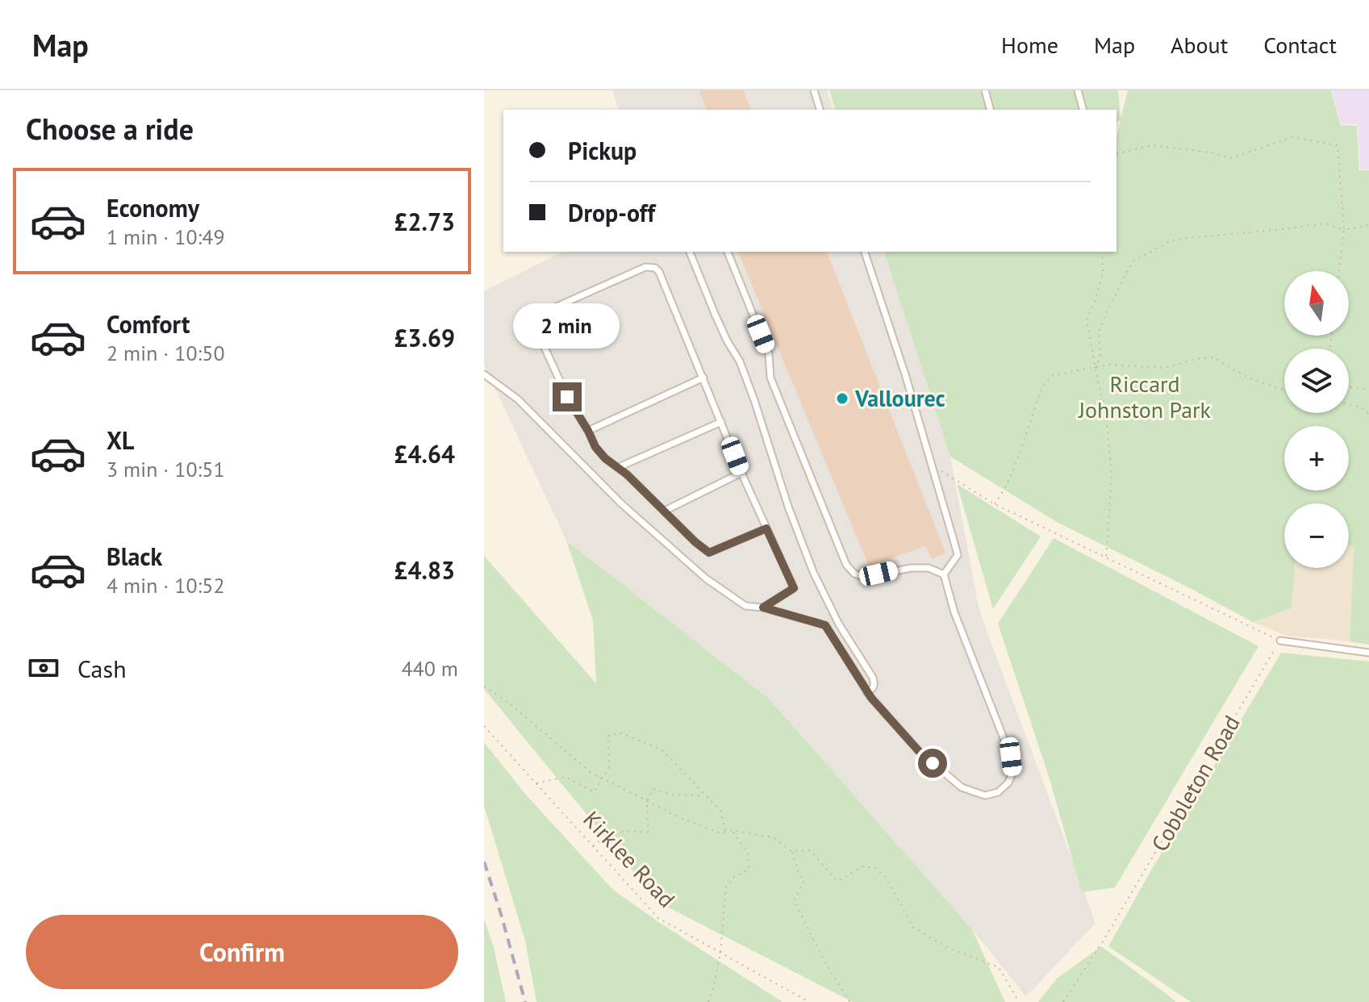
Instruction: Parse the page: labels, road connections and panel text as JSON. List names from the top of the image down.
{
  "streets": {
    "path": ["Cobbleton Road", "Kirklee Road"]
  },
  "parks": ["Riccard Johnston Park"],
  "places": ["Vallourec"],
  "north": "top",
  "page": {
    "header": "Map",
    "nav": [
      "Home",
      "Map",
      "About",
      "Contact"
    ],
    "heading": "Choose a ride",
    "banner": ["Pickup", "Drop-off"],
    "list": [
      {
        "name": "Economy",
        "note": "1 min · 10:49",
        "value": "£2.73"
      },
      {
        "name": "Comfort",
        "note": "2 min · 10:50",
        "value": "£3.69"
      },
      {
        "name": "XL",
        "note": "3 min · 10:51",
        "value": "£4.64"
      },
      {
        "name": "Black",
        "note": "4 min · 10:52",
        "value": "£4.83"
      }
    ],
    "map_buttons": ["+", "−"],
    "bubble": "2 min",
    "pay": ["Cash", "440 m"],
    "buttons": "Confirm"
  }
}
